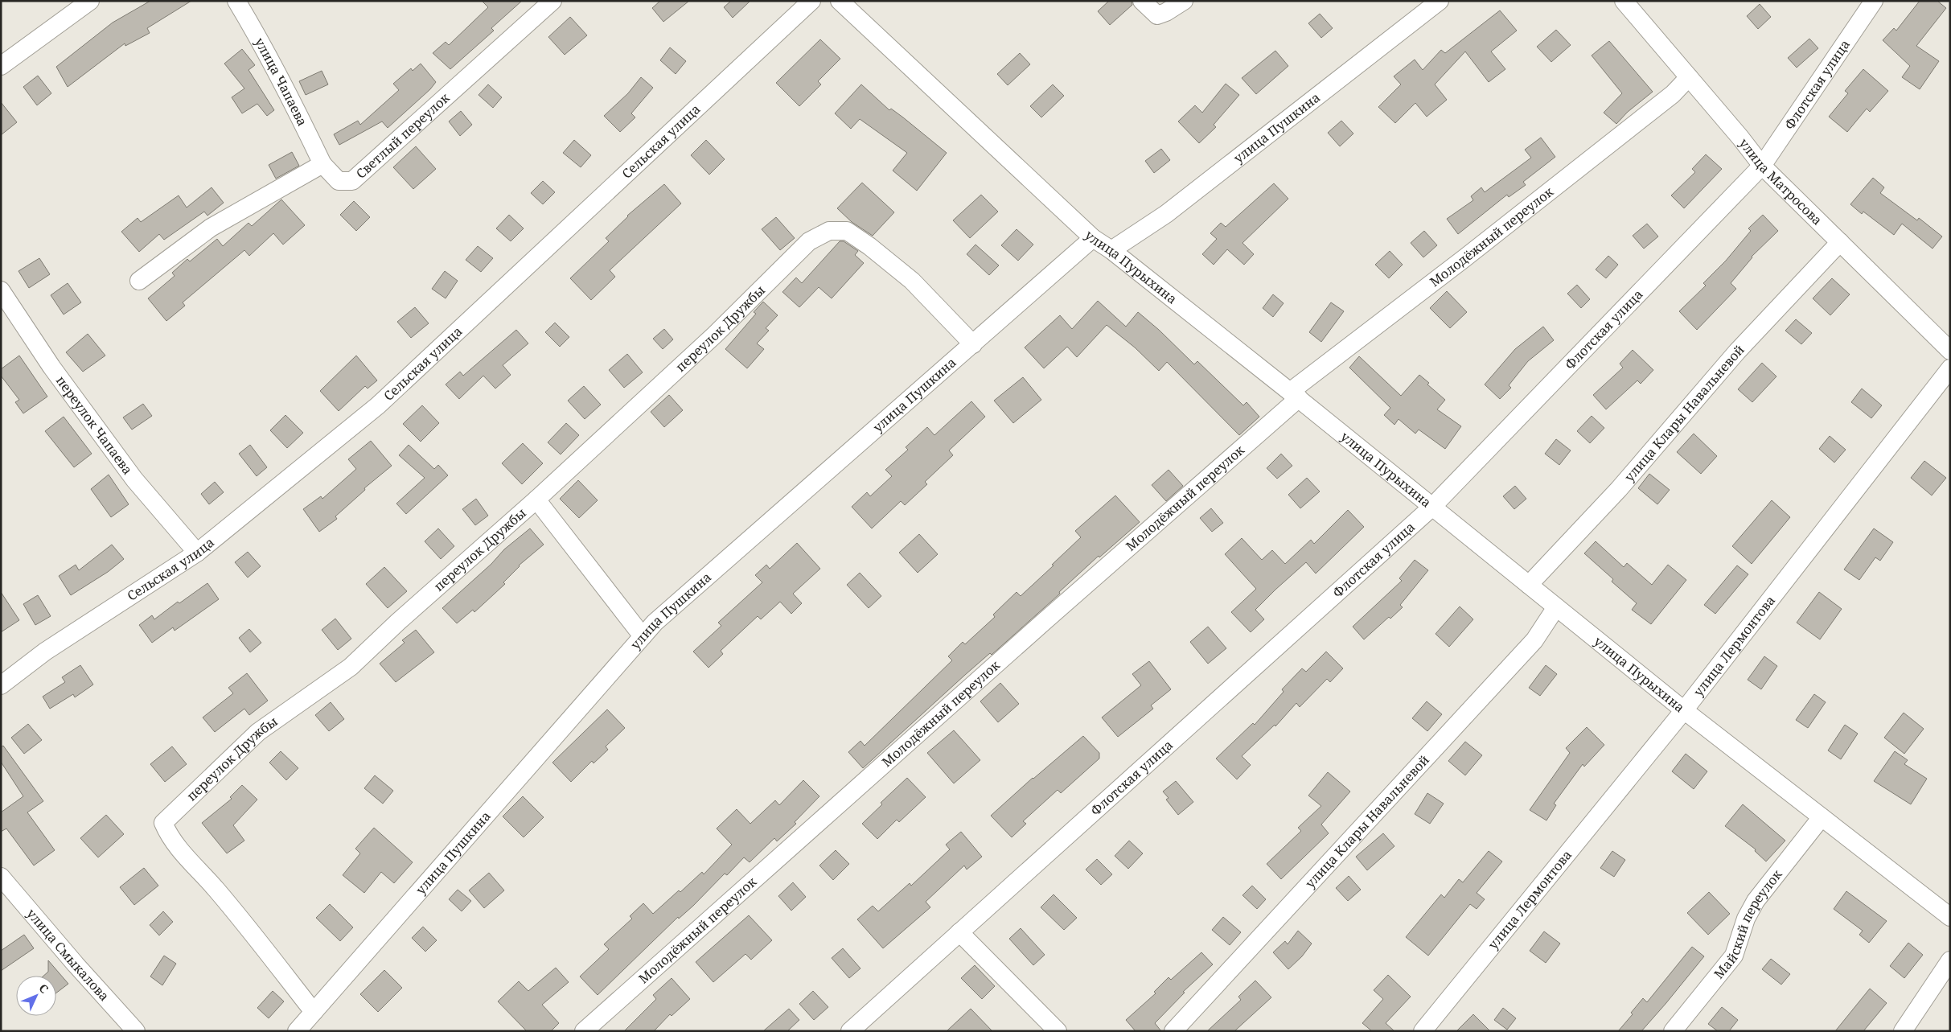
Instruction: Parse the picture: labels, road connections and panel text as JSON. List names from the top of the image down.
{
  "streets": {
    "street": [
      "улица Чапаева",
      "Флотская улица",
      "улица Пушкина",
      "Светлый переулок",
      "Сельская улица",
      "улица Матросова",
      "Молодёжный переулок",
      "улица Пурыхина",
      "переулок Дружбы",
      "улица Клары Навальневой",
      "переулок Чапаева",
      "улица Лермонтова",
      "Майский переулок",
      "улица Смыкалова"
    ]
  },
  "crossings": [
    ["улица Чапаева", "Светлый переулок"],
    ["Флотская улица", "улица Матросова"],
    ["Флотская улица", "улица Пурыхина"],
    ["улица Пушкина", "улица Пурыхина"],
    ["улица Пушкина", "переулок Дружбы"],
    ["Сельская улица", "переулок Чапаева"],
    ["улица Матросова", "Молодёжный переулок"],
    ["улица Матросова", "улица Клары Навальневой"],
    ["Молодёжный переулок", "улица Пурыхина"],
    ["улица Пурыхина", "улица Клары Навальневой"],
    ["улица Пурыхина", "улица Лермонтова"],
    ["улица Пурыхина", "Майский переулок"]
  ],
  "north": "top right"
}
